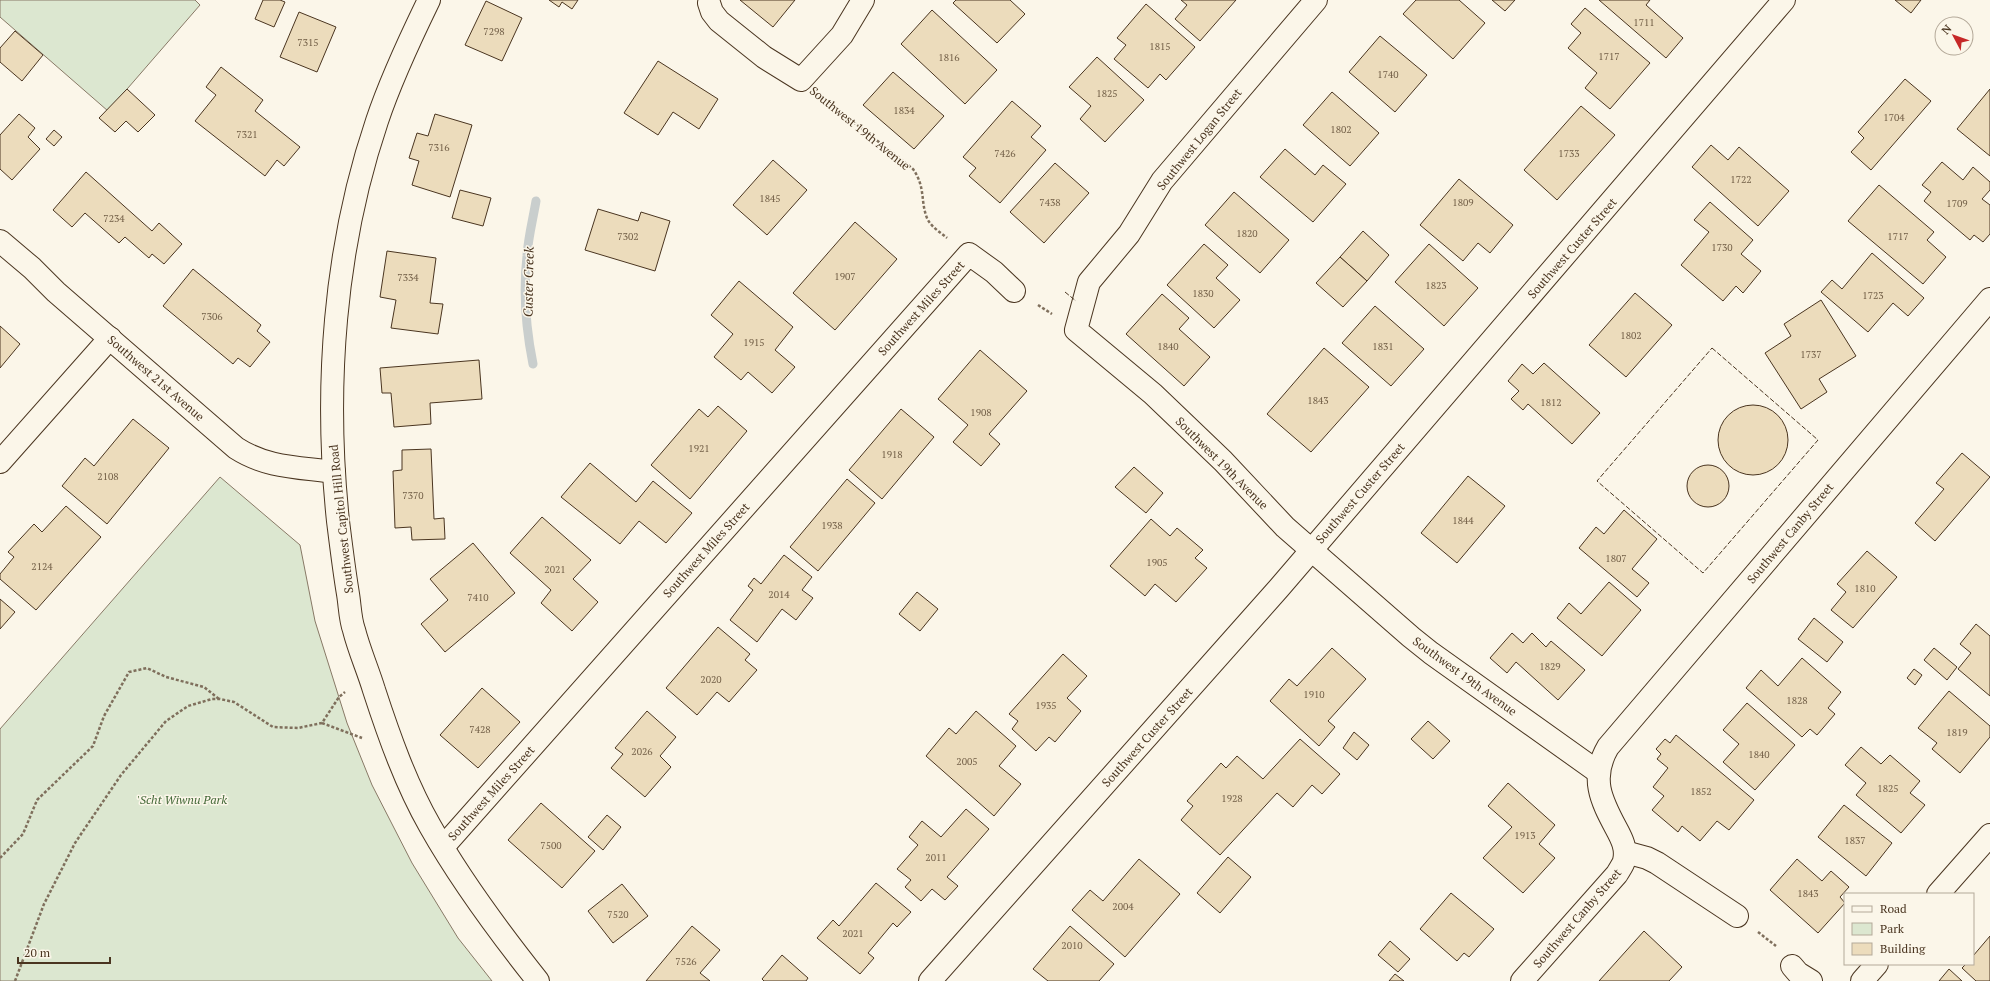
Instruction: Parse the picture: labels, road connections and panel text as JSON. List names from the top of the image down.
{
  "streets": {
    "street": [
      "Southwest 19th Avenue",
      "Southwest Logan Street",
      "Southwest Custer Street",
      "Southwest Miles Street",
      "Southwest 21st Avenue",
      "Southwest Capitol Hill Road",
      "Southwest Canby Street"
    ]
  },
  "crossings": [
    ["Southwest 19th Avenue", "Southwest Logan Street"],
    ["Southwest 19th Avenue", "Southwest Custer Street"],
    ["Southwest 19th Avenue", "Southwest Miles Street"],
    ["Southwest 19th Avenue", "Southwest Canby Street"],
    ["Southwest Miles Street", "Southwest Capitol Hill Road"],
    ["Southwest 21st Avenue", "Southwest Capitol Hill Road"]
  ],
  "water": ["Custer Creek"],
  "parks": ["'Scht Wiwnu Park"],
  "house_numbers": [
    "1711",
    "7298",
    "7315",
    "1815",
    "1717",
    "1816",
    "1740",
    "1825",
    "1834",
    "1704",
    "1802",
    "7321",
    "7316",
    "7426",
    "1733",
    "1722",
    "1845",
    "7438",
    "1809",
    "1709",
    "7234",
    "1820",
    "7302",
    "1717",
    "1730",
    "1907",
    "7334",
    "1823",
    "1830",
    "1723",
    "7306",
    "1802",
    "1915",
    "1840",
    "1831",
    "1737",
    "1843",
    "1812",
    "1908",
    "1921",
    "1918",
    "2108",
    "7370",
    "1844",
    "1938",
    "1807",
    "1905",
    "2124",
    "2021",
    "1810",
    "2014",
    "7410",
    "1829",
    "2020",
    "1910",
    "1828",
    "1935",
    "7428",
    "1819",
    "2026",
    "1840",
    "2005",
    "1825",
    "1852",
    "1928",
    "1913",
    "1837",
    "7500",
    "2011",
    "1843",
    "2004",
    "7520",
    "2021",
    "2010",
    "7526"
  ],
  "legend": ["Road", "Park", "Building"],
  "scale_bar": "20 m",
  "north": "top left"
}
